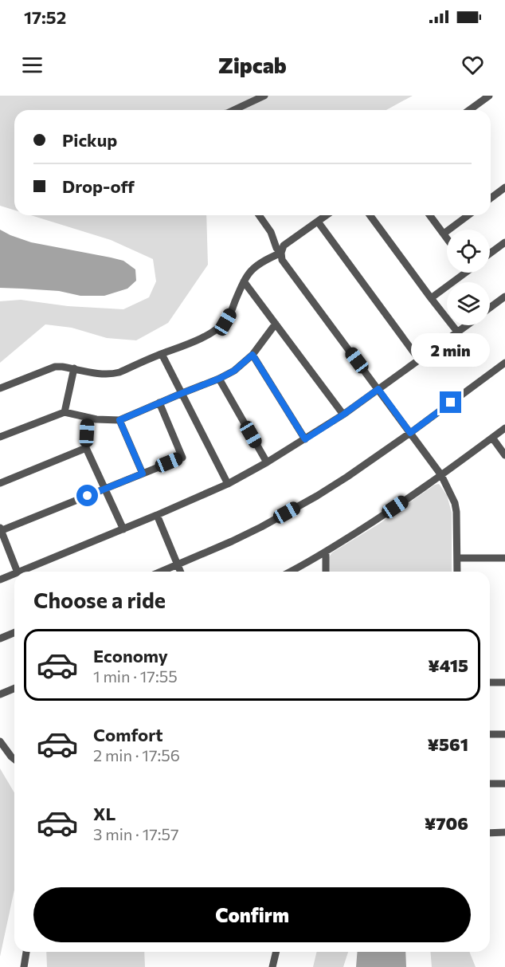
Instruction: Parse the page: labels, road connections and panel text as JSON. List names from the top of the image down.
{
  "page": {
    "status": "17:52",
    "header": "Zipcab",
    "banner": ["Pickup", "Drop-off"],
    "bubble": "2 min",
    "heading": "Choose a ride",
    "list": [
      {
        "name": "Economy",
        "note": "1 min · 17:55",
        "value": "¥415"
      },
      {
        "name": "Comfort",
        "note": "2 min · 17:56",
        "value": "¥561"
      },
      {
        "name": "XL",
        "note": "3 min · 17:57",
        "value": "¥706"
      }
    ],
    "buttons": "Confirm"
  }
}
